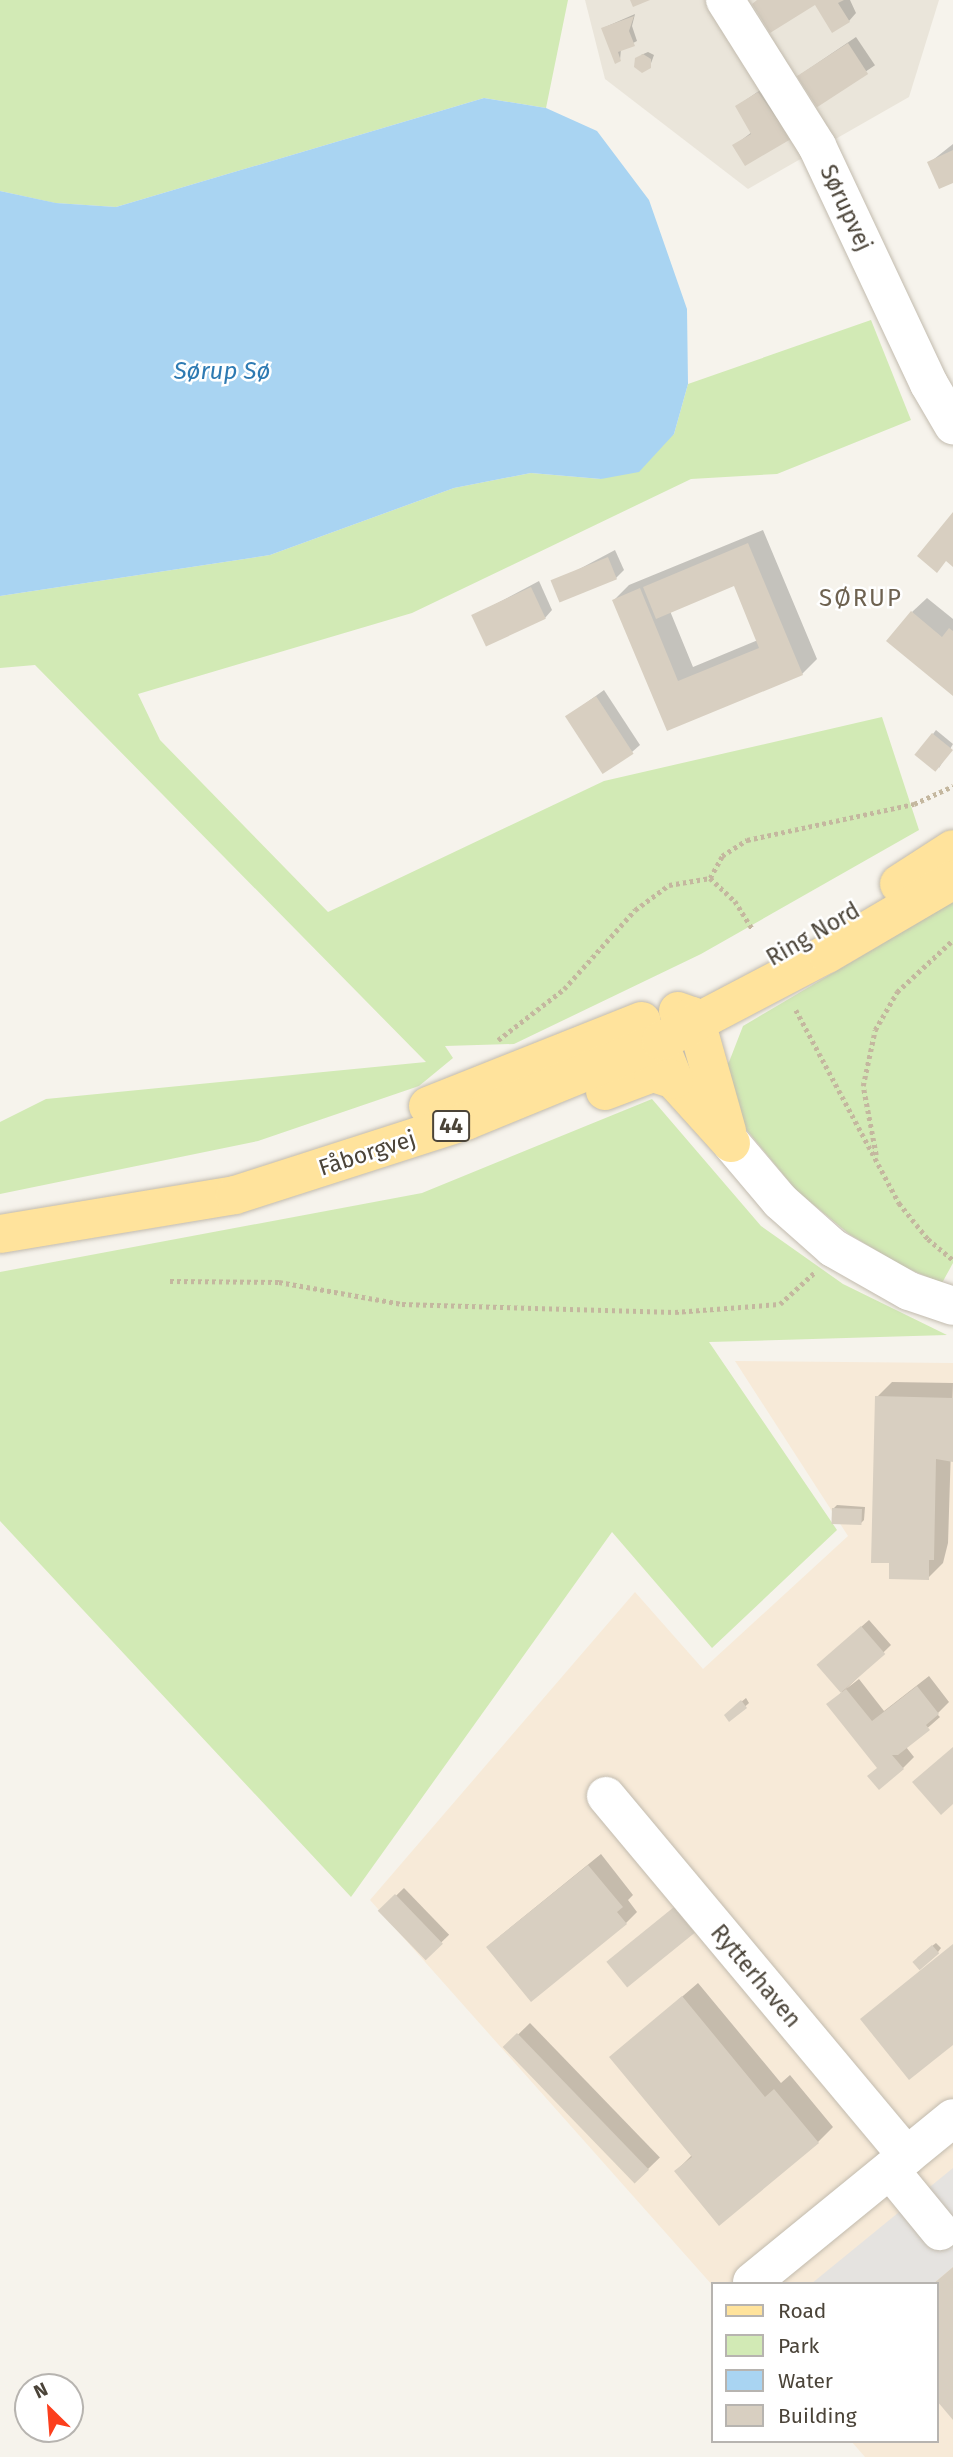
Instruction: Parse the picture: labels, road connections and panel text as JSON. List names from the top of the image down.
{
  "streets": {
    "main road": ["Ring Nord", "44", "Fåborgvej"],
    "street": ["Sørupvej", "Rytterhaven"]
  },
  "crossings": [
    ["Ring Nord", "Fåborgvej"]
  ],
  "districts": ["SØRUP"],
  "water": ["Sørup Sø"],
  "legend": [
    "Road",
    "Park",
    "Water",
    "Building"
  ],
  "north": "top left"
}
